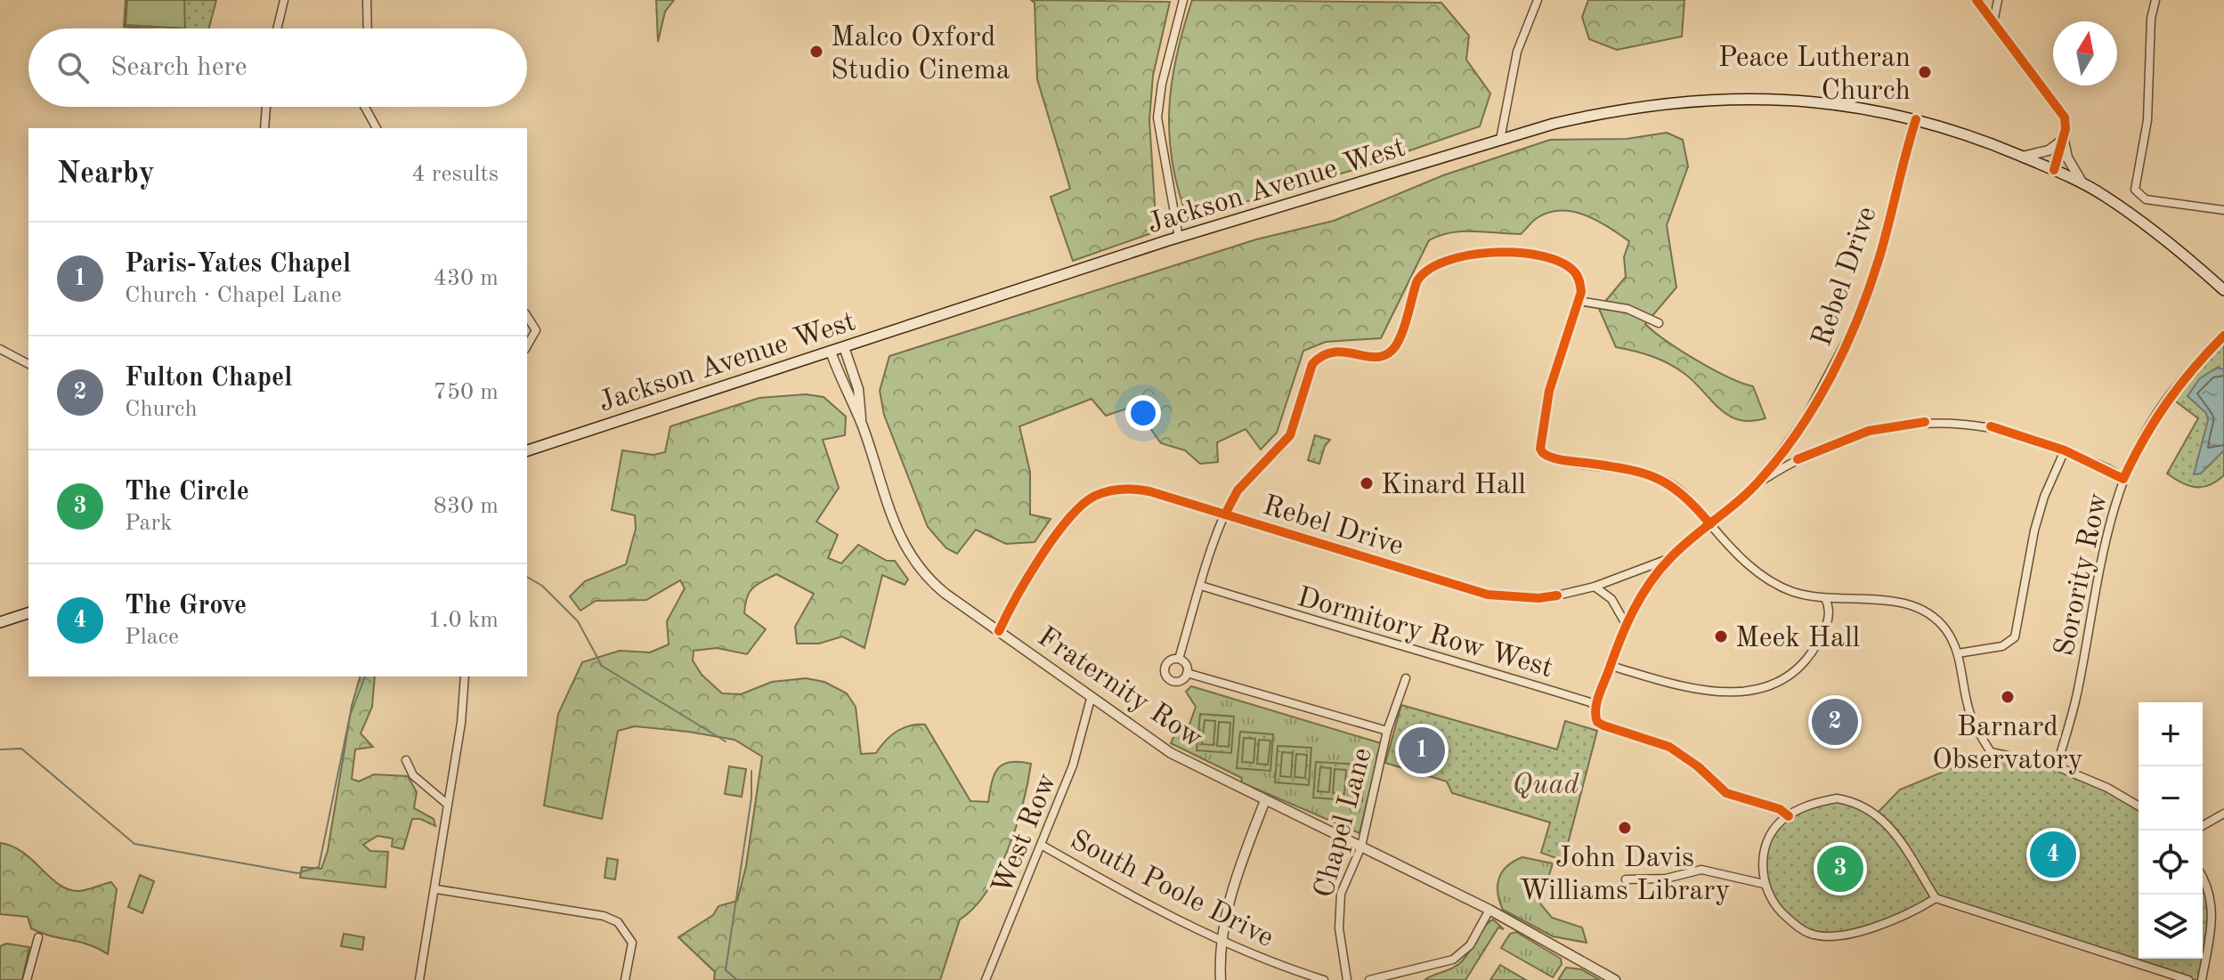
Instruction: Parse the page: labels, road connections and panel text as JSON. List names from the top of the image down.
{
  "streets": {
    "main road": ["Jackson Avenue West"],
    "street": [
      "Rebel Drive",
      "Sorority Row",
      "Dormitory Row West",
      "Fraternity Row",
      "Chapel Lane",
      "West Row",
      "South Poole Drive"
    ]
  },
  "crossings": [
    ["Jackson Avenue West", "Rebel Drive"],
    ["Jackson Avenue West", "Fraternity Row"],
    ["Rebel Drive", "Dormitory Row West"],
    ["Rebel Drive", "Fraternity Row"],
    ["Fraternity Row", "Chapel Lane"],
    ["Fraternity Row", "West Row"],
    ["West Row", "South Poole Drive"]
  ],
  "parks": ["Quad"],
  "places": [
    "Malco Oxford Studio Cinema",
    "Peace Lutheran Church",
    "Kinard Hall",
    "Meek Hall",
    "Barnard Observatory",
    "John Davis Williams Library"
  ],
  "north": "top",
  "page": {
    "search": "Search here",
    "heading": ["Nearby", "4 results"],
    "list": [
      {
        "mark": "1",
        "name": "Paris-Yates Chapel",
        "note": "Church · Chapel Lane",
        "value": "430 m"
      },
      {
        "mark": "2",
        "name": "Fulton Chapel",
        "note": "Church",
        "value": "750 m"
      },
      {
        "mark": "3",
        "name": "The Circle",
        "note": "Park",
        "value": "830 m"
      },
      {
        "mark": "4",
        "name": "The Grove",
        "note": "Place",
        "value": "1.0 km"
      }
    ],
    "pins": [
      "2",
      "1",
      "4",
      "3"
    ],
    "map_buttons": ["+", "−"]
  }
}
